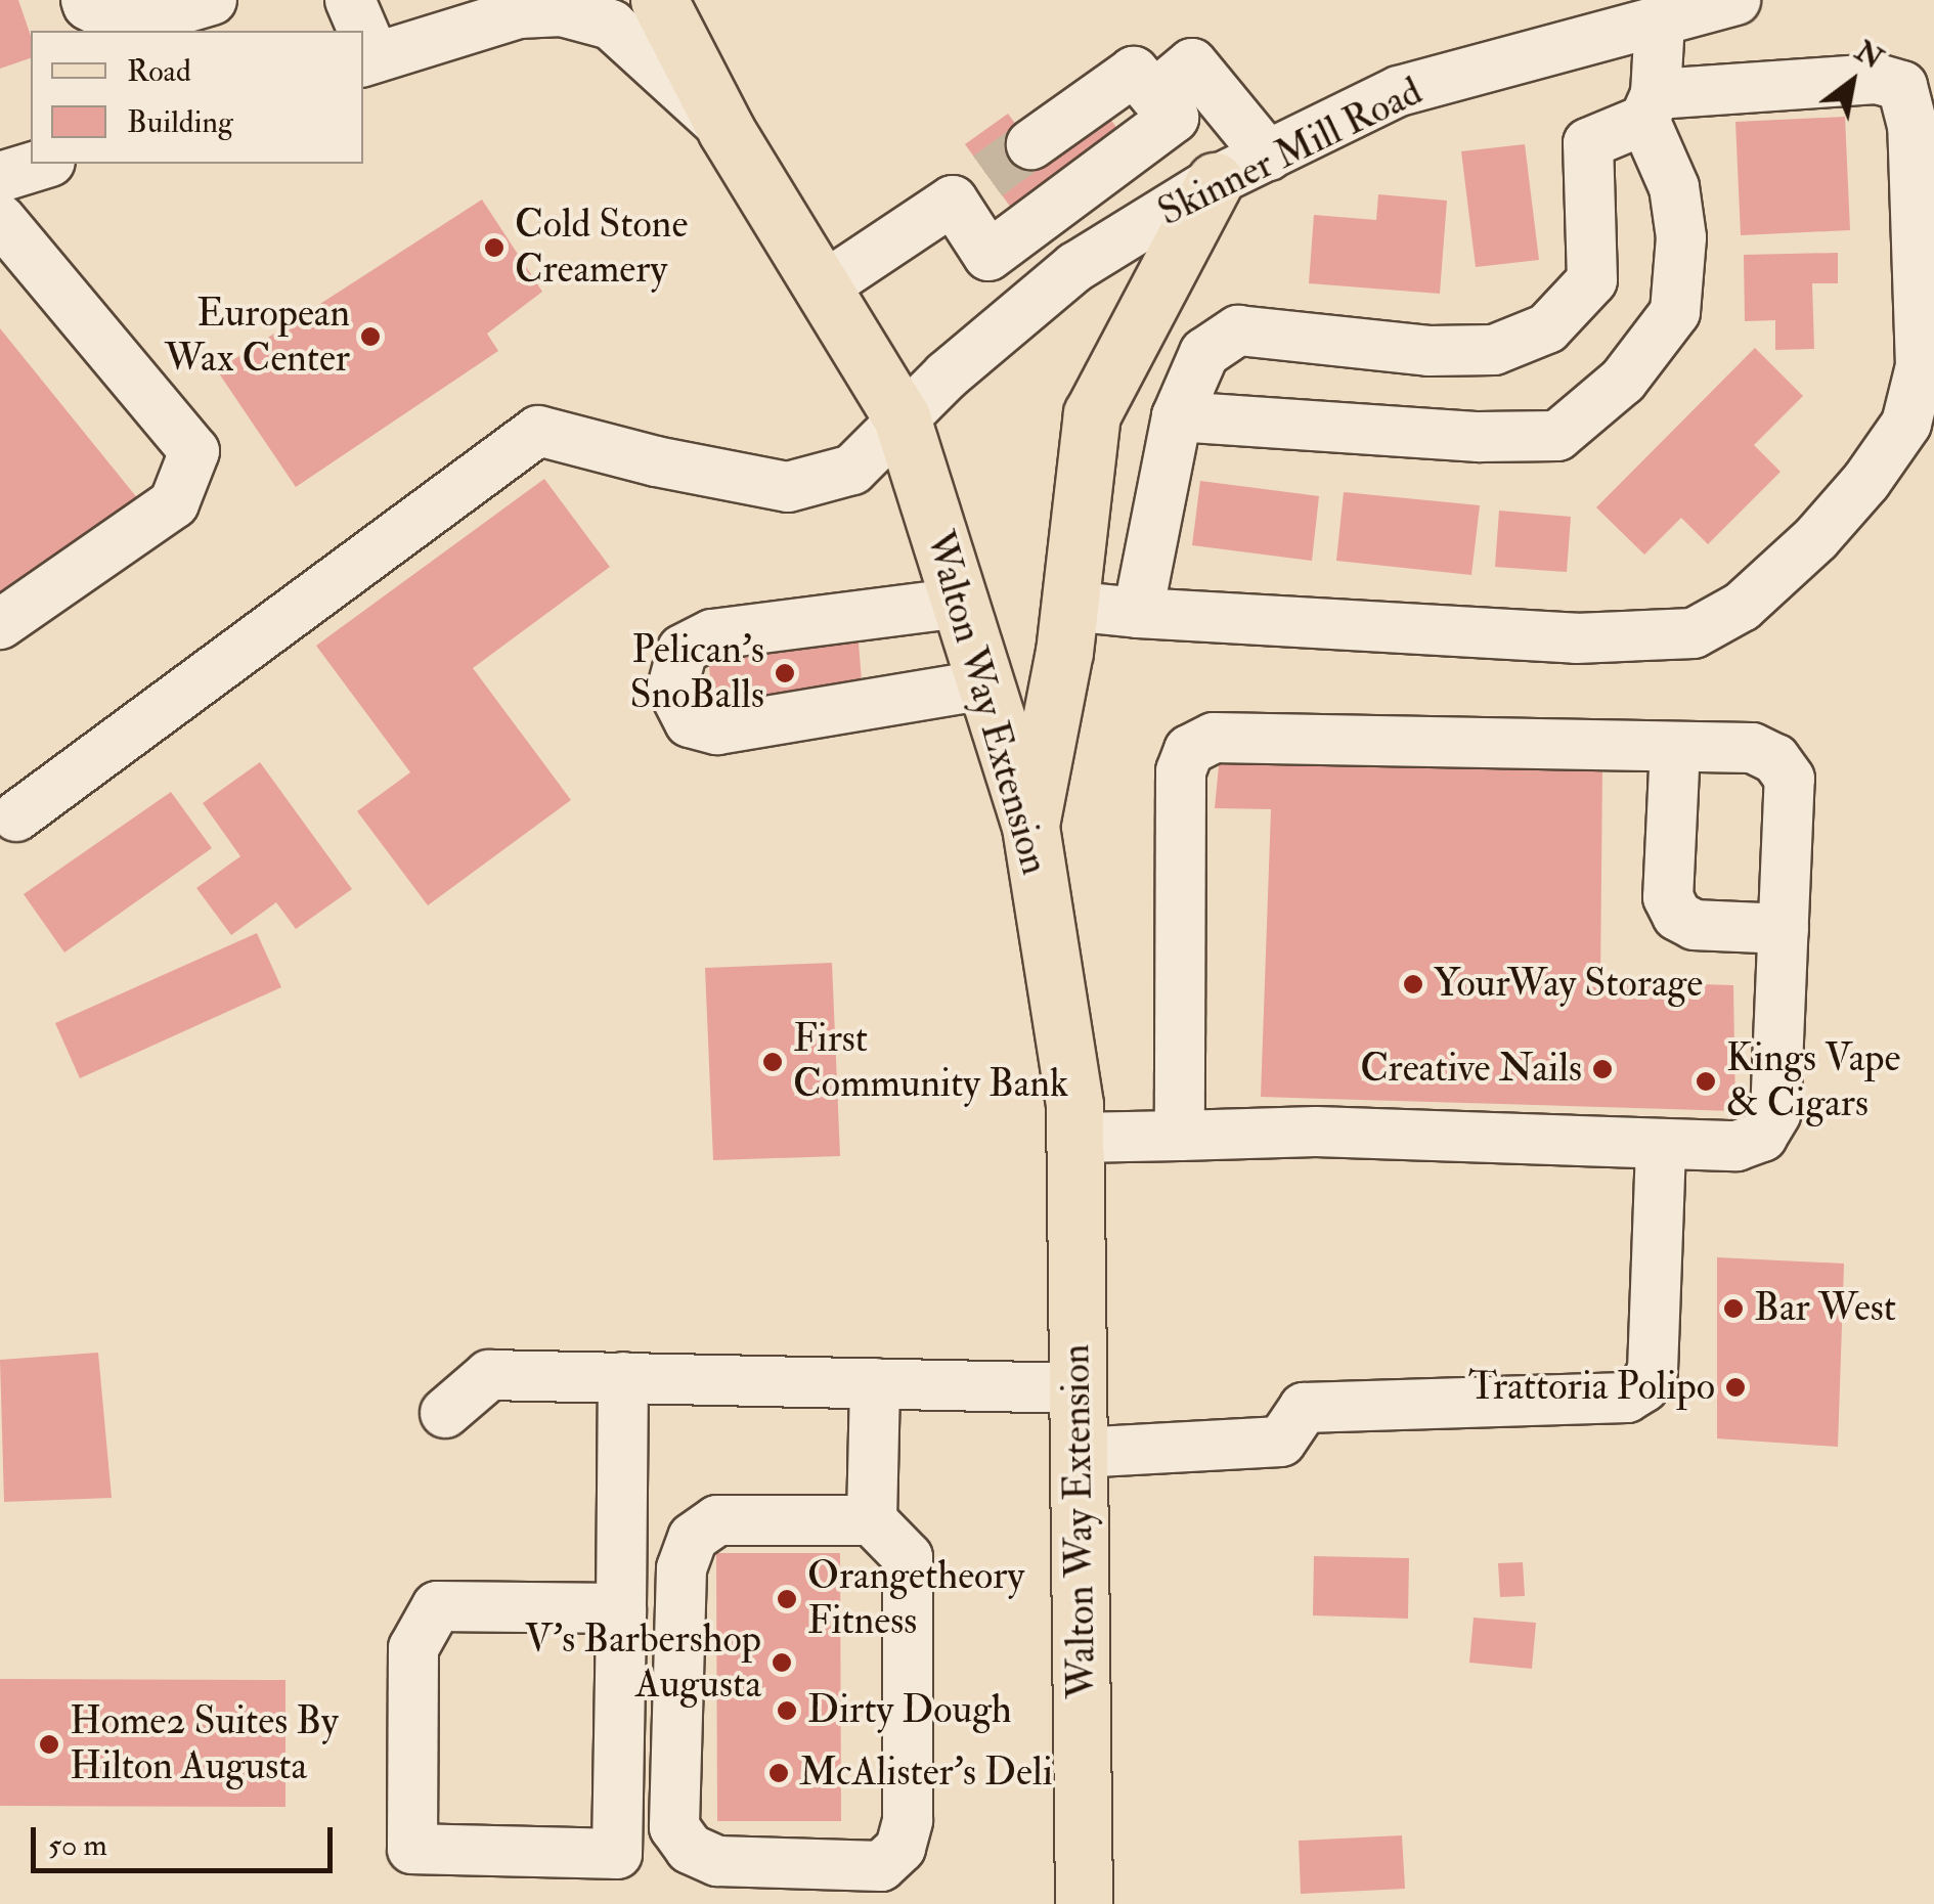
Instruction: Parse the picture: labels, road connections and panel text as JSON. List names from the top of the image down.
{
  "streets": {
    "main road": ["Walton Way Extension"],
    "street": ["Skinner Mill Road"]
  },
  "crossings": [
    ["Skinner Mill Road", "Walton Way Extension"]
  ],
  "places": [
    "Cold Stone Creamery",
    "European Wax Center",
    "Pelican’s SnoBalls",
    "YourWay Storage",
    "First Community Bank",
    "Creative Nails",
    "Kings Vape & Cigars",
    "Bar West",
    "Trattoria Polipo",
    "Orangetheory Fitness",
    "V's Barbershop Augusta",
    "Dirty Dough",
    "Home2 Suites By Hilton Augusta",
    "McAlister's Deli"
  ],
  "legend": ["Road", "Building"],
  "scale_bar": "50 m",
  "north": "top right"
}
